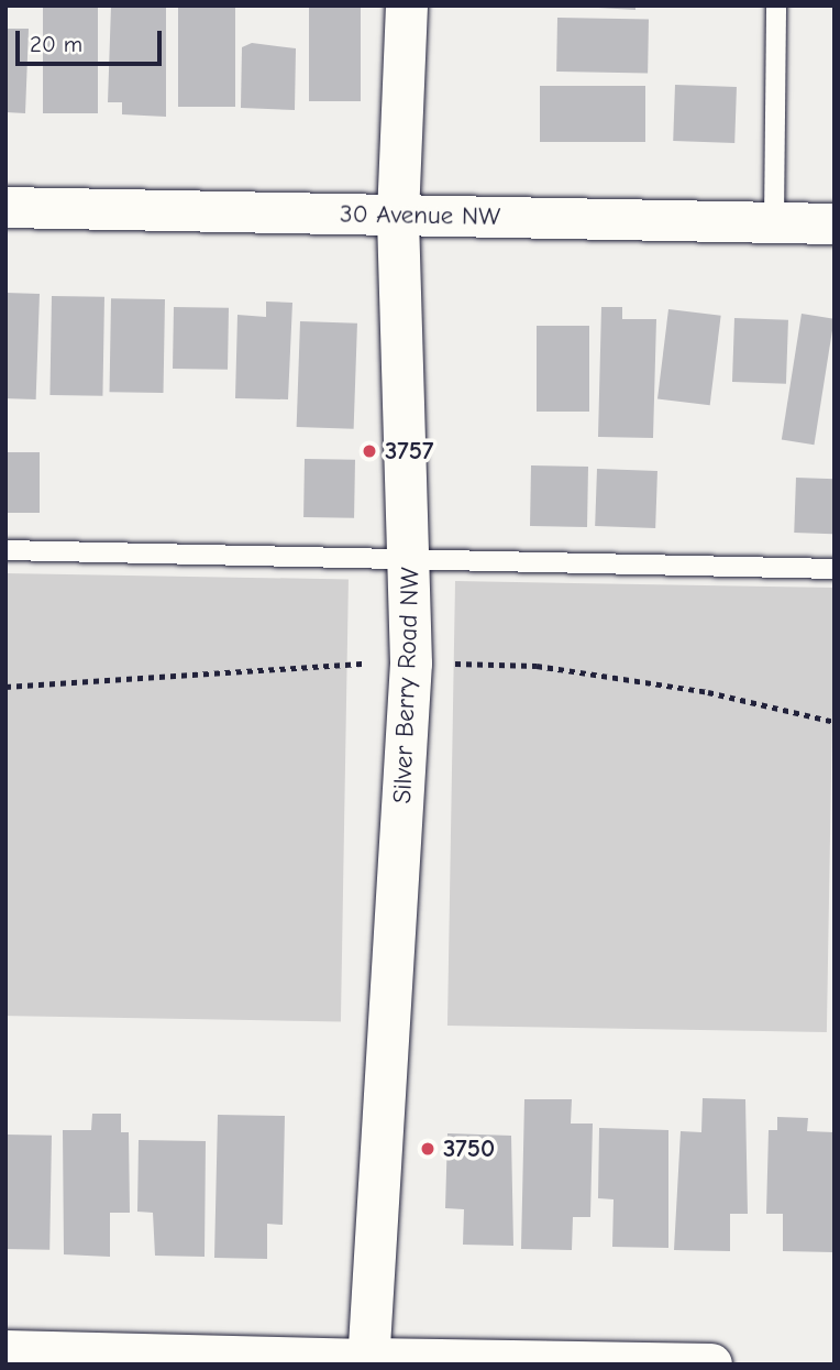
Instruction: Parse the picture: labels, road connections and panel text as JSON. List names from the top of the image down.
{
  "streets": {
    "street": ["30 Avenue NW", "Silver Berry Road NW"]
  },
  "crossings": [
    ["30 Avenue NW", "Silver Berry Road NW"]
  ],
  "places": ["3757", "3750"],
  "scale_bar": "20 m"
}
